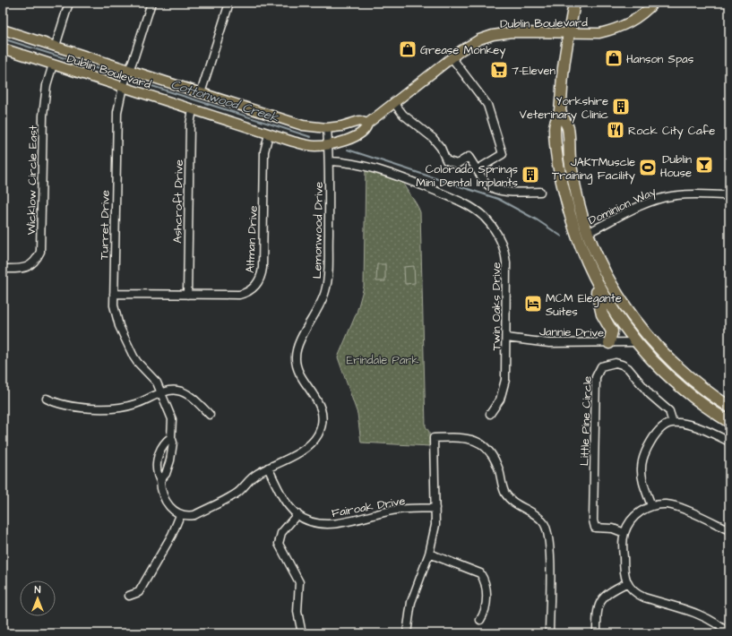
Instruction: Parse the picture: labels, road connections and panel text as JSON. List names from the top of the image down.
{
  "streets": {
    "main road": ["Dublin Boulevard"],
    "street": [
      "Wicklow Circle East",
      "Ashcroft Drive",
      "Dominion Way",
      "Turret Drive",
      "Lemonwood Drive",
      "Altman Drive",
      "Twin Oaks Drive",
      "Jannie Drive",
      "Little Pine Circle",
      "Fairoak Drive"
    ]
  },
  "crossings": [
    ["Dublin Boulevard", "Wicklow Circle East"],
    ["Dublin Boulevard", "Ashcroft Drive"],
    ["Dublin Boulevard", "Turret Drive"],
    ["Dublin Boulevard", "Lemonwood Drive"],
    ["Dublin Boulevard", "Altman Drive"],
    ["Ashcroft Drive", "Altman Drive"],
    ["Turret Drive", "Altman Drive"],
    ["Lemonwood Drive", "Twin Oaks Drive"],
    ["Lemonwood Drive", "Fairoak Drive"],
    ["Twin Oaks Drive", "Jannie Drive"]
  ],
  "water": ["Cottonwood Creek"],
  "parks": ["Erindale Park"],
  "places": {
    "shop": ["Grease Monkey", "Hanson Spas"],
    "supermarket": ["7-Eleven"],
    "building": ["Yorkshire Veterinary Clinic", "Colorado Springs Mini Dental Implants"],
    "restaurant": ["Rock City Cafe"],
    "bar": ["Dublin House"],
    "sports": ["JAKTMuscle Training Facility"],
    "hotel": ["MCM Elegante Suites"]
  },
  "north": "top"
}
